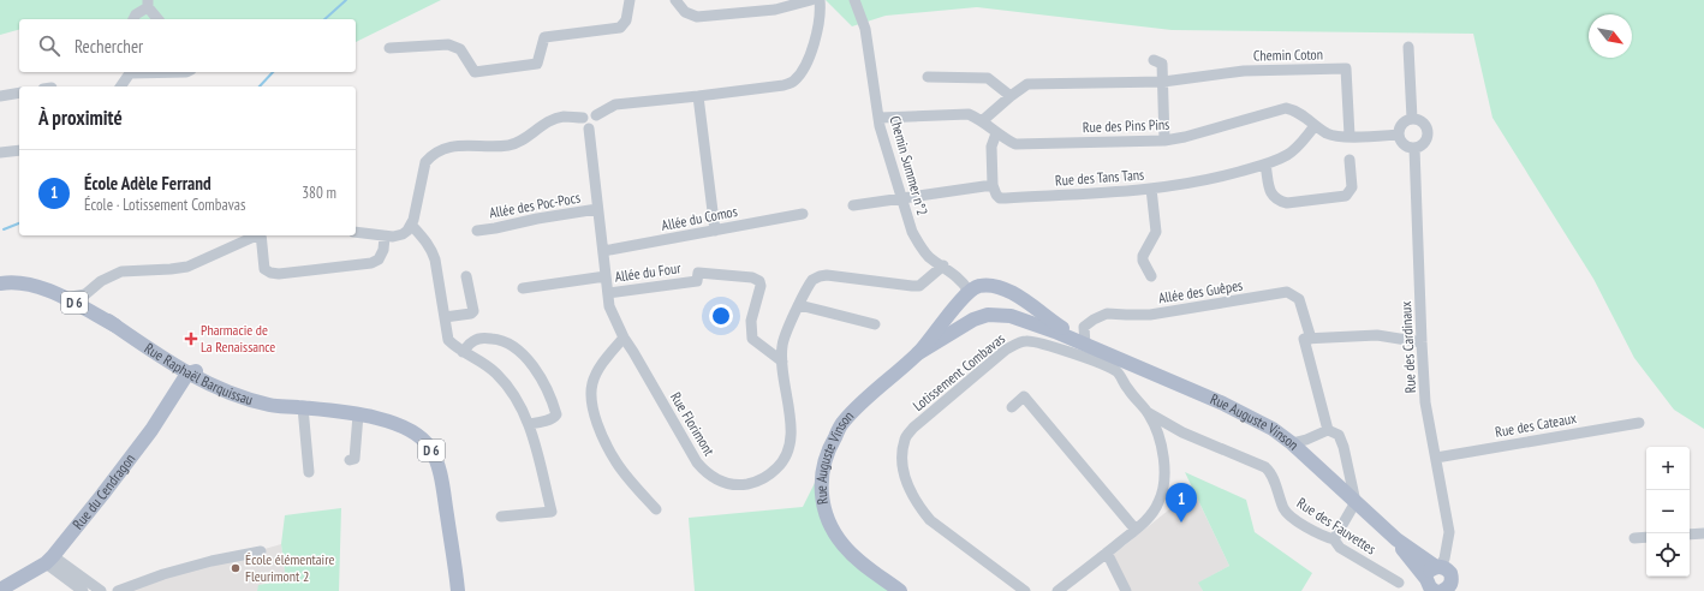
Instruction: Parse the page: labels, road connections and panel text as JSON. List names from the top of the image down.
{
  "streets": {
    "main road": [
      "D 6",
      "Rue Raphaël Barquissau",
      "Rue Auguste Vinson",
      "Rue du Cendragon"
    ],
    "street": [
      "Chemin Coton",
      "Rue des Pins Pins",
      "Chemin Summer n°2",
      "Rue des Tans Tans",
      "Allée des Poc-Pocs",
      "Allée du Comos",
      "Allée du Four",
      "Allée des Guêpes",
      "Rue des Cardinaux",
      "Lotissement Combavas",
      "Rue Florimont",
      "Rue des Cateaux",
      "Rue des Fauvettes"
    ]
  },
  "crossings": [
    ["Chemin Coton", "Rue des Pins Pins"],
    ["Rue des Pins Pins", "Chemin Summer n°2"],
    ["Rue des Pins Pins", "Rue des Tans Tans"],
    ["Rue des Pins Pins", "Rue des Cardinaux"],
    ["Chemin Summer n°2", "Rue Florimont"],
    ["Chemin Summer n°2", "Rue Auguste Vinson"],
    ["Allée des Poc-Pocs", "Rue Florimont"],
    ["Allée du Comos", "Rue Florimont"],
    ["Allée du Four", "Rue Florimont"],
    ["Allée des Guêpes", "Rue Auguste Vinson"],
    ["Rue des Cardinaux", "Rue des Cateaux"],
    ["Rue Raphaël Barquissau", "Rue du Cendragon"],
    ["Lotissement Combavas", "Rue Auguste Vinson"]
  ],
  "places": {
    "health": ["Pharmacie de La Renaissance"],
    "other": ["École élémentaire Fleurimont 2"]
  },
  "north": "bottom right",
  "page": {
    "search": "Rechercher",
    "heading": "À proximité",
    "list": [
      {
        "mark": "1",
        "name": "École Adèle Ferrand",
        "note": "École · Lotissement Combavas",
        "value": "380 m"
      }
    ],
    "map_buttons": ["+", "−"],
    "pins": "1"
  }
}
